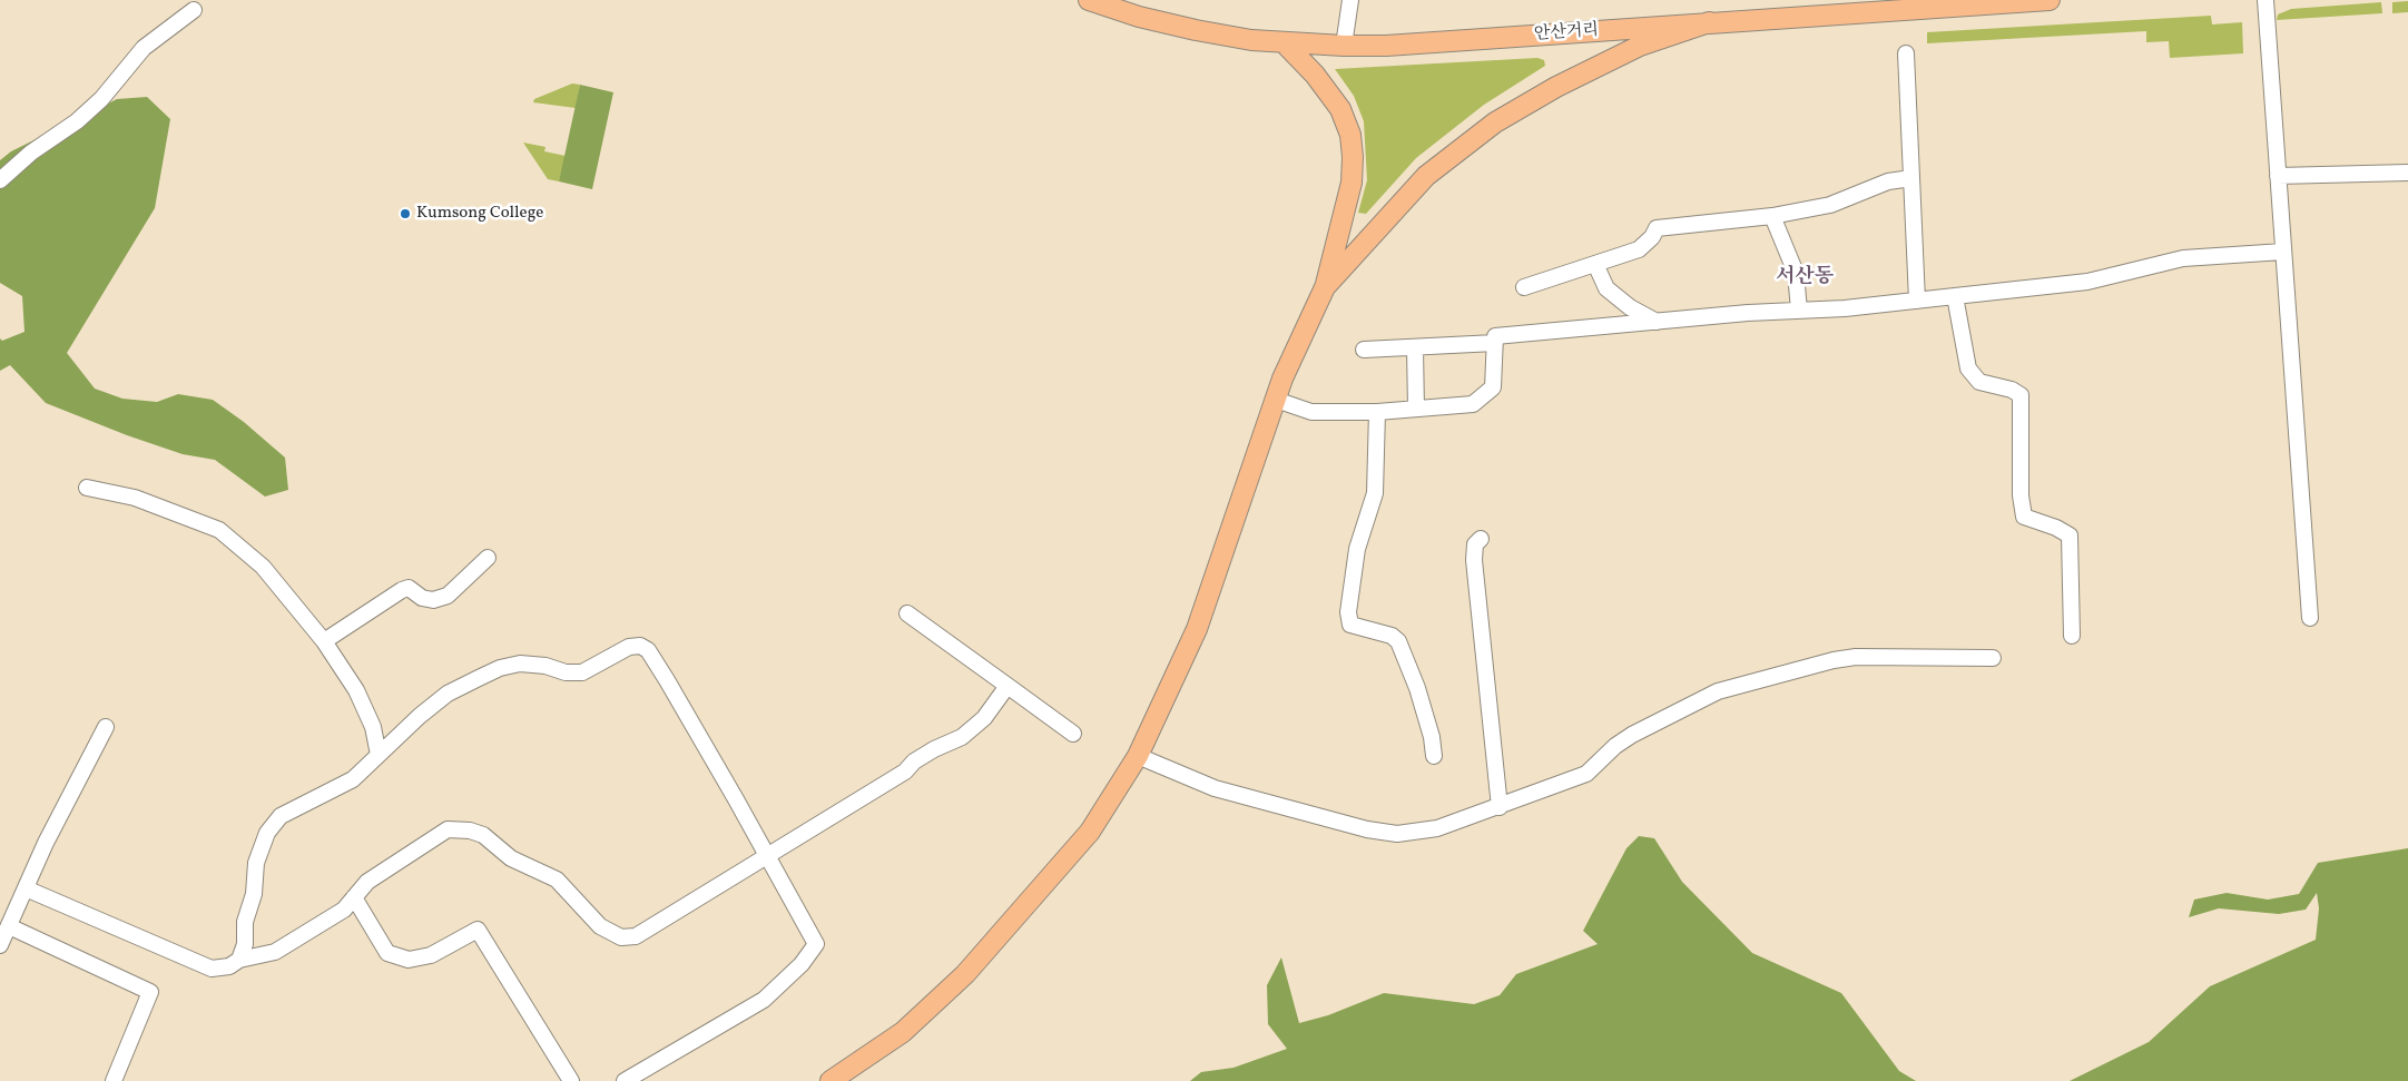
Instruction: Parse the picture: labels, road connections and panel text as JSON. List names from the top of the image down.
{
  "streets": {
    "main road": ["안산거리"]
  },
  "districts": ["서산동"],
  "places": ["Kumsong College"]
}
